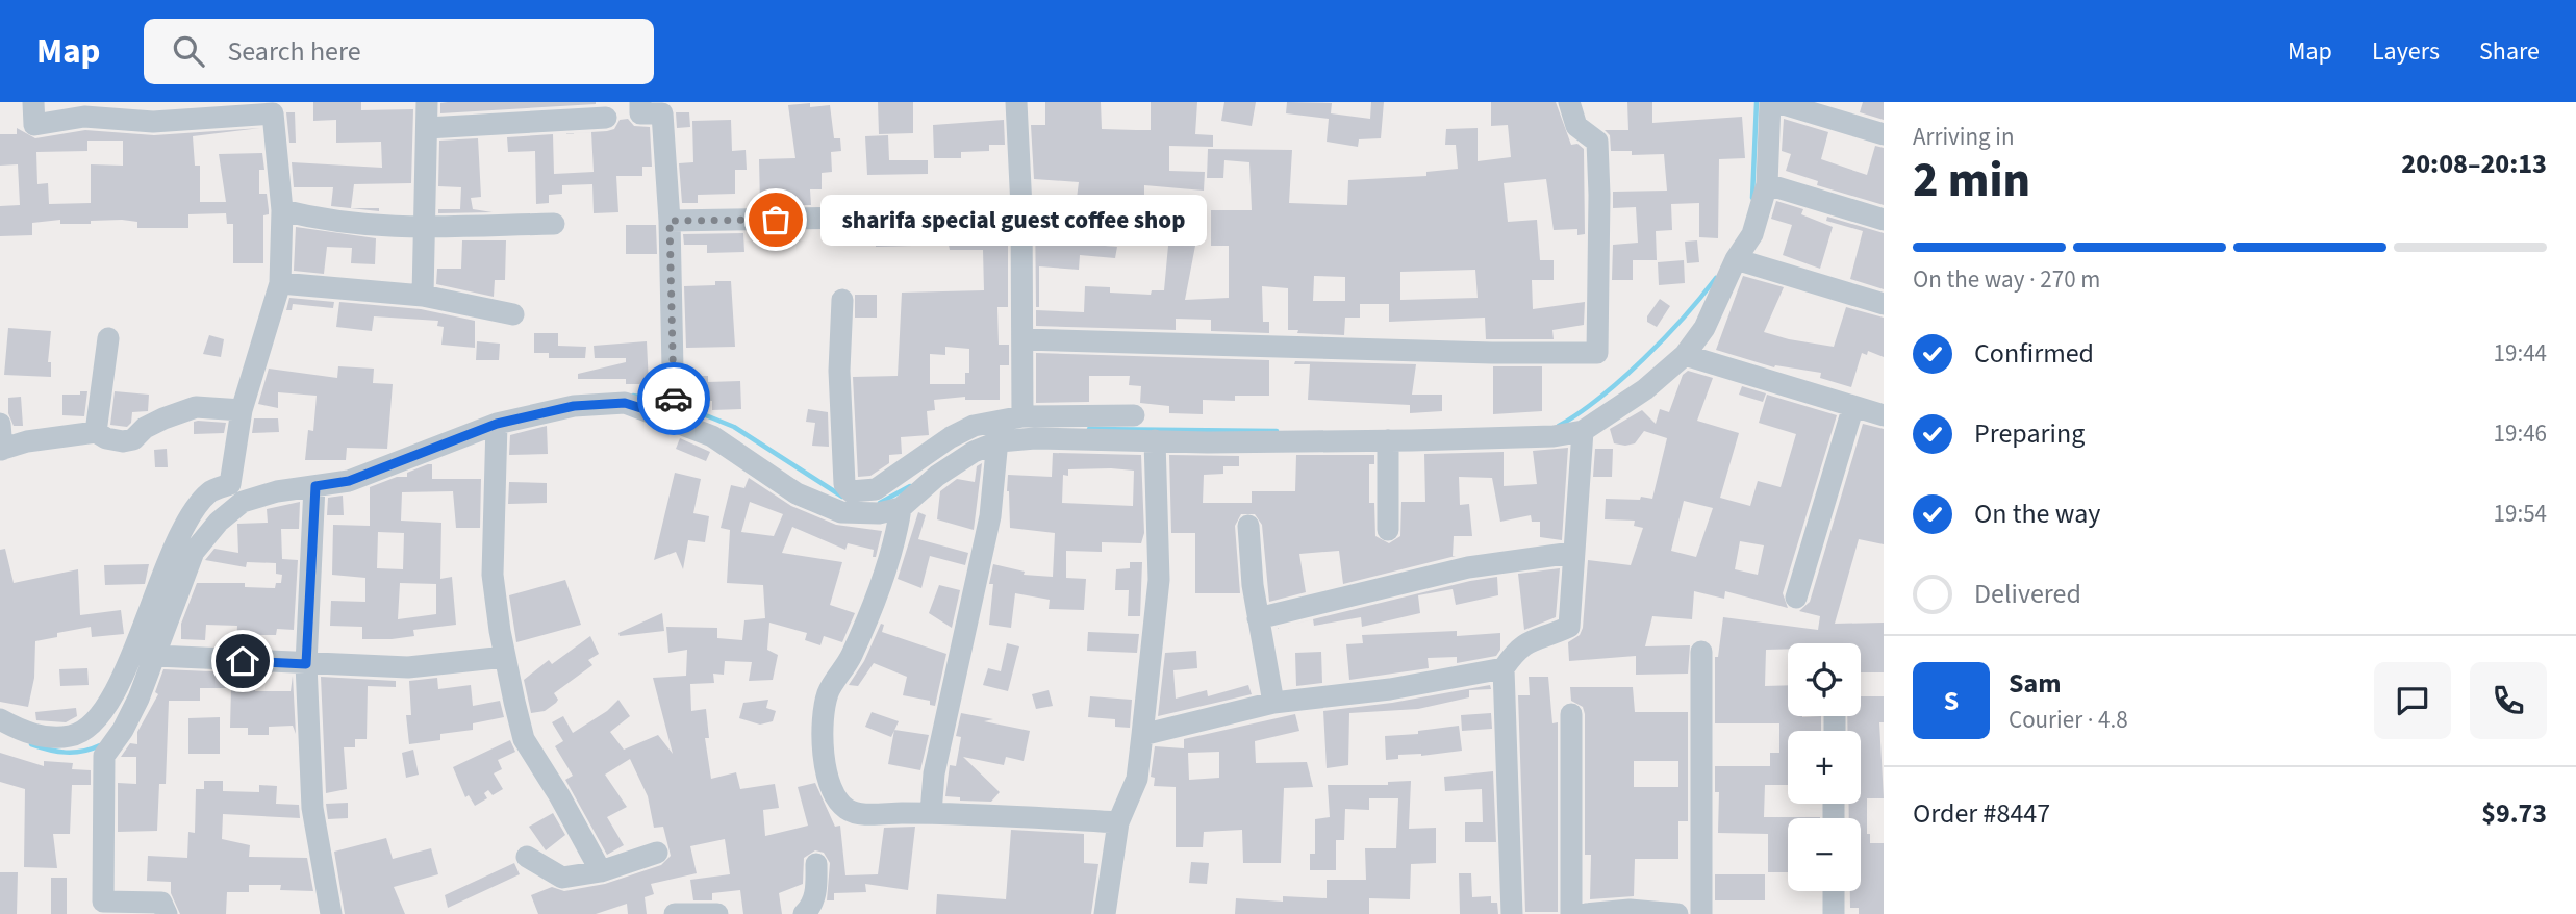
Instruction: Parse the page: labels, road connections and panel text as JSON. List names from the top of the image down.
{
  "places": ["sharifa special guest coffee shop"],
  "page": {
    "header": "Map",
    "search": "Search here",
    "nav": ["Map", "Layers", "Share"],
    "heading": ["2 min", "Arriving in", "20:08–20:13"],
    "panel": [
      "Sam",
      "Courier · 4.8",
      "Order #8447",
      "$9.73"
    ],
    "bubble": "sharifa special guest coffee shop",
    "bar": "On the way · 270 m",
    "list": [
      ["Confirmed", "19:44"],
      ["Preparing", "19:46"],
      ["On the way", "19:54"],
      "Delivered"
    ],
    "map_buttons": ["+", "−"],
    "round": "S"
  }
}
